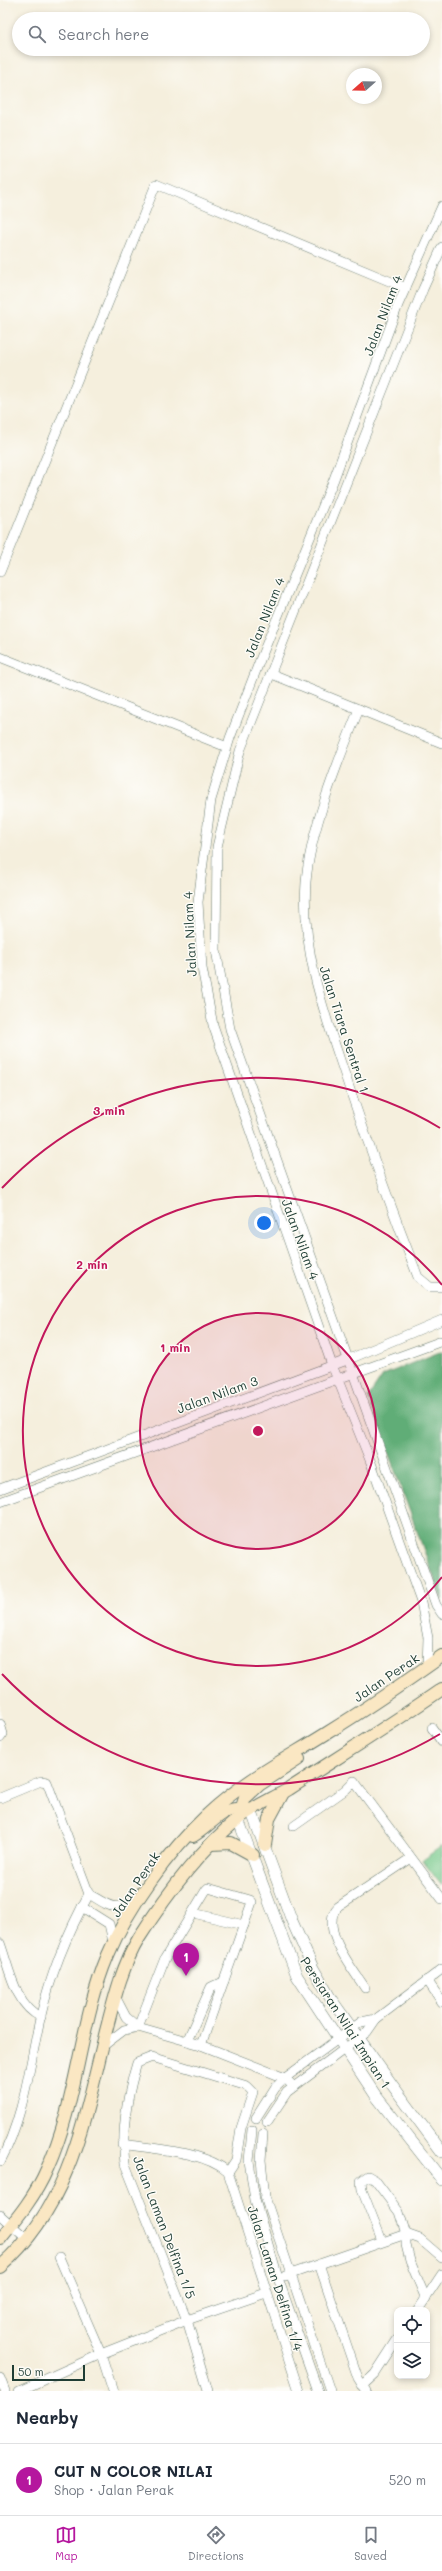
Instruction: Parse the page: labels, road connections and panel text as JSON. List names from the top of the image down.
{
  "streets": {
    "main road": ["Jalan Perak"],
    "street": [
      "Jalan Nilam 4",
      "Jalan Tiara Sentral 1",
      "Jalan Nilam 3",
      "Persiaran Nilai Impian 1",
      "Jalan Laman Delfina 1/5",
      "Jalan Laman Delfina 1/4"
    ]
  },
  "crossings": [
    ["Jalan Nilam 4", "Jalan Nilam 3"],
    ["Jalan Nilam 4", "Jalan Perak"],
    ["Jalan Laman Delfina 1/5", "Jalan Laman Delfina 1/4"]
  ],
  "scale_bar": "50 m",
  "north": "left",
  "page": {
    "search": "Search here",
    "pins": "1",
    "scale": "50 m",
    "heading": "Nearby",
    "list": [
      {
        "mark": "1",
        "name": "CUT N COLOR NILAI",
        "note": "Shop · Jalan Perak",
        "value": "520 m"
      }
    ],
    "nav": ["Map", "Directions", "Saved"]
  },
  "rings": ["3 min", "2 min", "1 min"]
}
